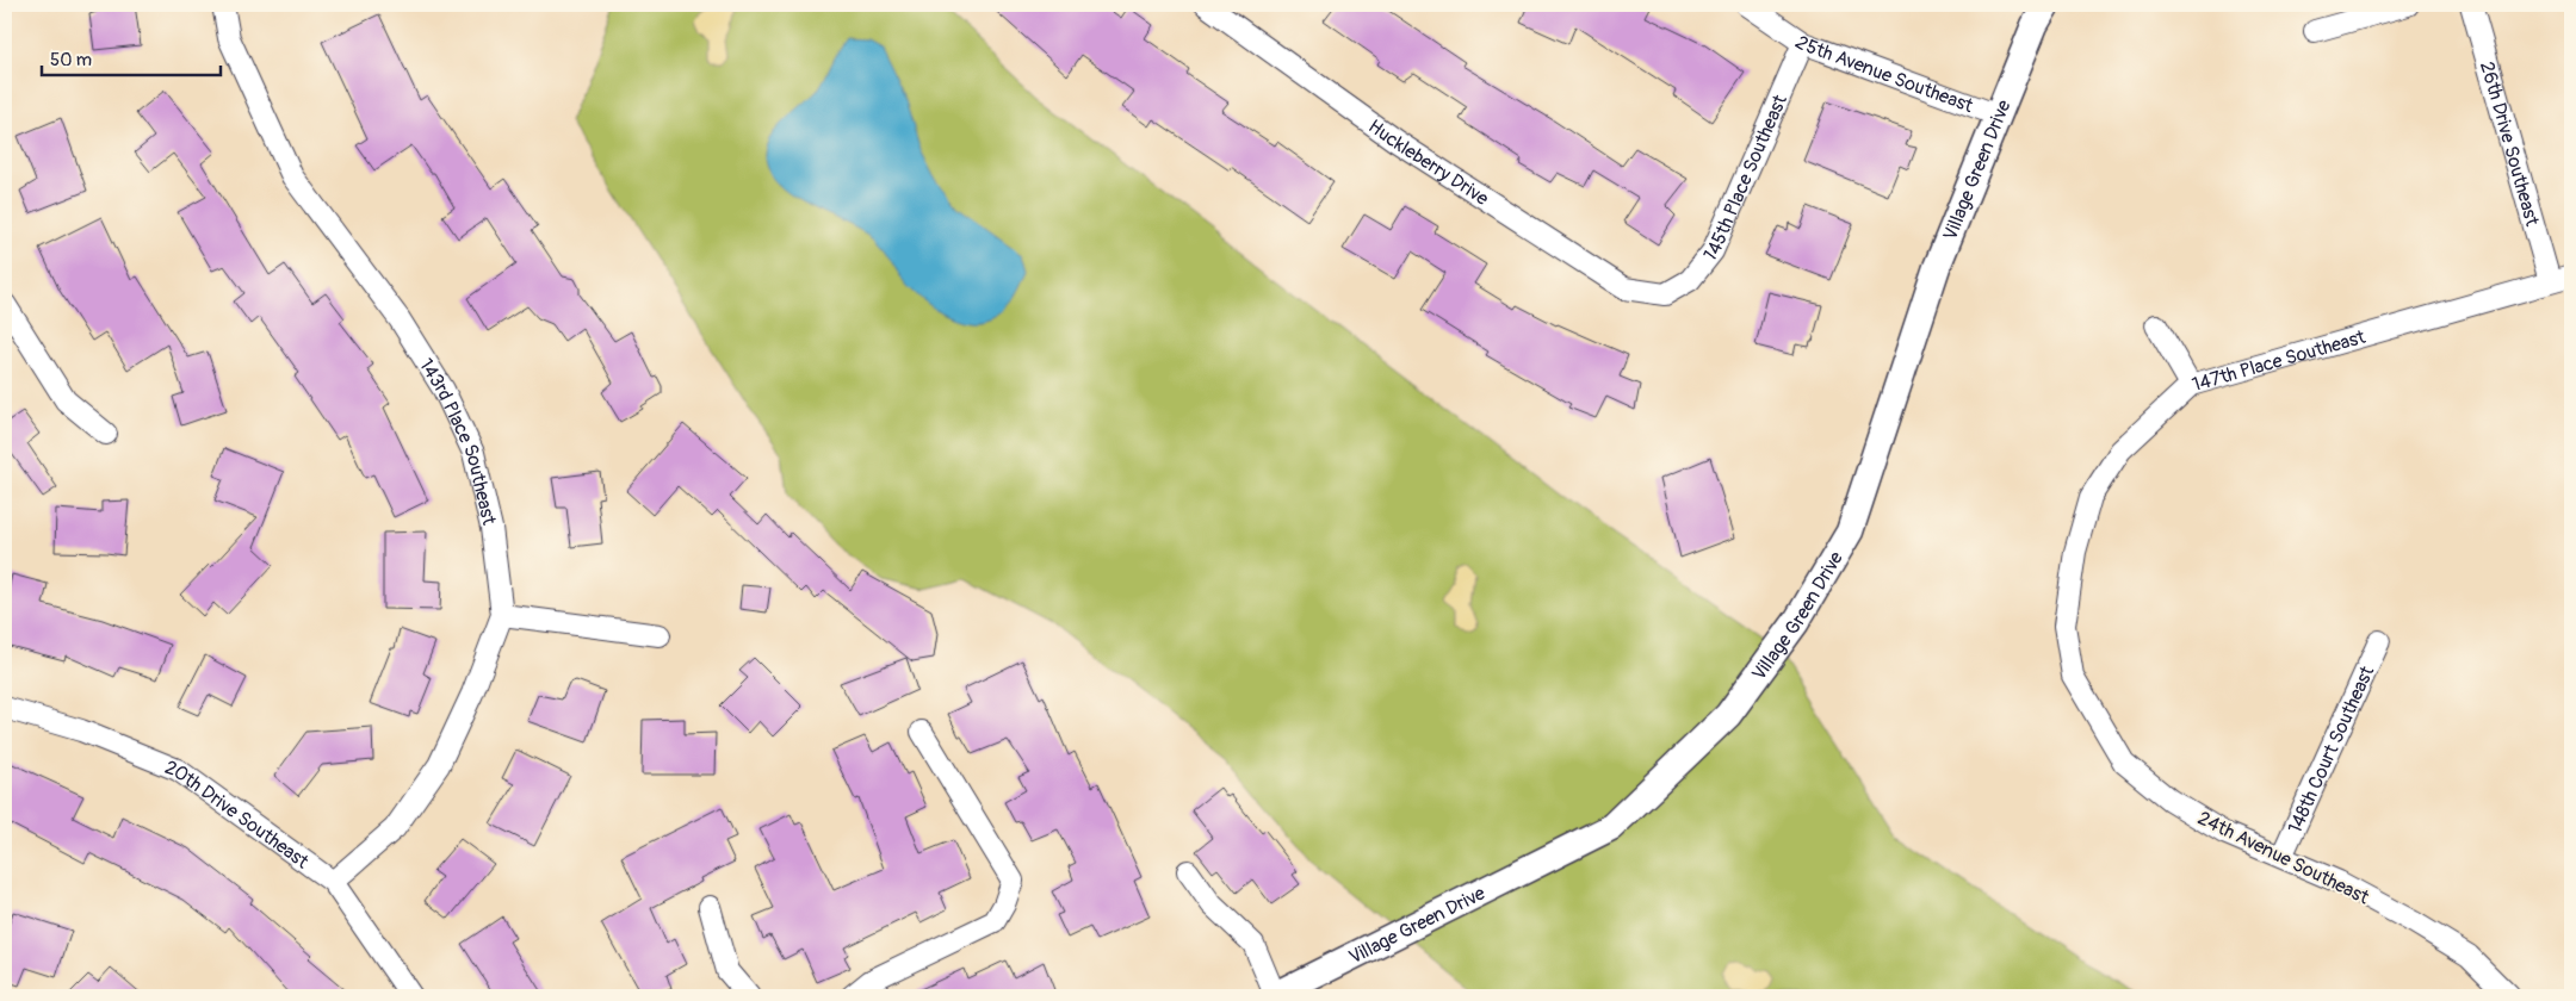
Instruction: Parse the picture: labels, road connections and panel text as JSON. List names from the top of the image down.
{
  "streets": {
    "street": [
      "25th Avenue Southeast",
      "26th Drive Southeast",
      "Huckleberry Drive",
      "Village Green Drive",
      "145th Place Southeast",
      "147th Place Southeast",
      "143rd Place Southeast",
      "148th Court Southeast",
      "20th Drive Southeast",
      "24th Avenue Southeast"
    ]
  },
  "crossings": [
    ["25th Avenue Southeast", "Village Green Drive"],
    ["25th Avenue Southeast", "145th Place Southeast"],
    ["26th Drive Southeast", "147th Place Southeast"],
    ["Huckleberry Drive", "145th Place Southeast"],
    ["147th Place Southeast", "24th Avenue Southeast"],
    ["143rd Place Southeast", "20th Drive Southeast"],
    ["148th Court Southeast", "24th Avenue Southeast"]
  ],
  "scale_bar": "50 m"
}
